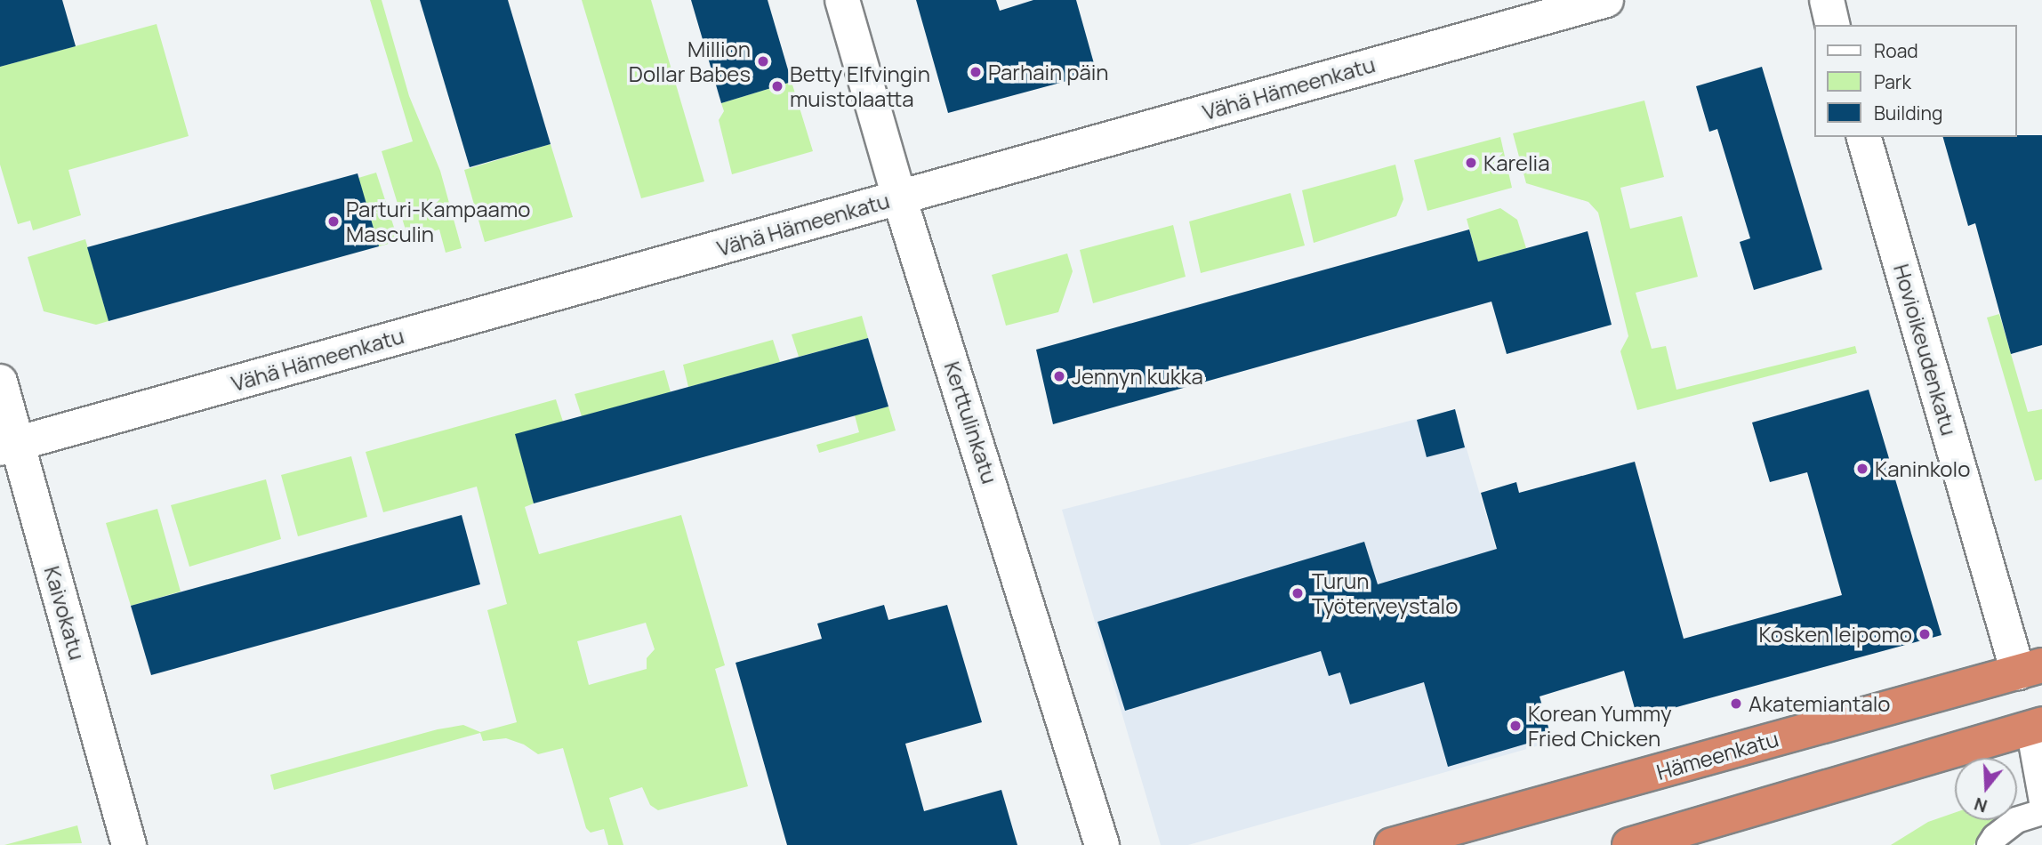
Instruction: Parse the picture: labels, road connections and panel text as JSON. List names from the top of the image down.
{
  "streets": {
    "highway": ["Hämeenkatu"],
    "street": [
      "Vähä Hämeenkatu",
      "Hovioikeudenkatu",
      "Kerttulinkatu",
      "Kaivokatu"
    ]
  },
  "crossings": [
    ["Vähä Hämeenkatu", "Kerttulinkatu"],
    ["Vähä Hämeenkatu", "Kaivokatu"],
    ["Hovioikeudenkatu", "Hämeenkatu"]
  ],
  "places": [
    "Million Dollar Babes",
    "Parhain päin",
    "Betty Elfvingin muistolaatta",
    "Karelia",
    "Parturi-Kampaamo Masculin",
    "Jennyn kukka",
    "Kaninkolo",
    "Turun Työterveystalo",
    "Kosken leipomo",
    "Akatemiantalo",
    "Korean Yummy Fried Chicken"
  ],
  "legend": ["Road", "Park", "Building"],
  "north": "bottom"
}
